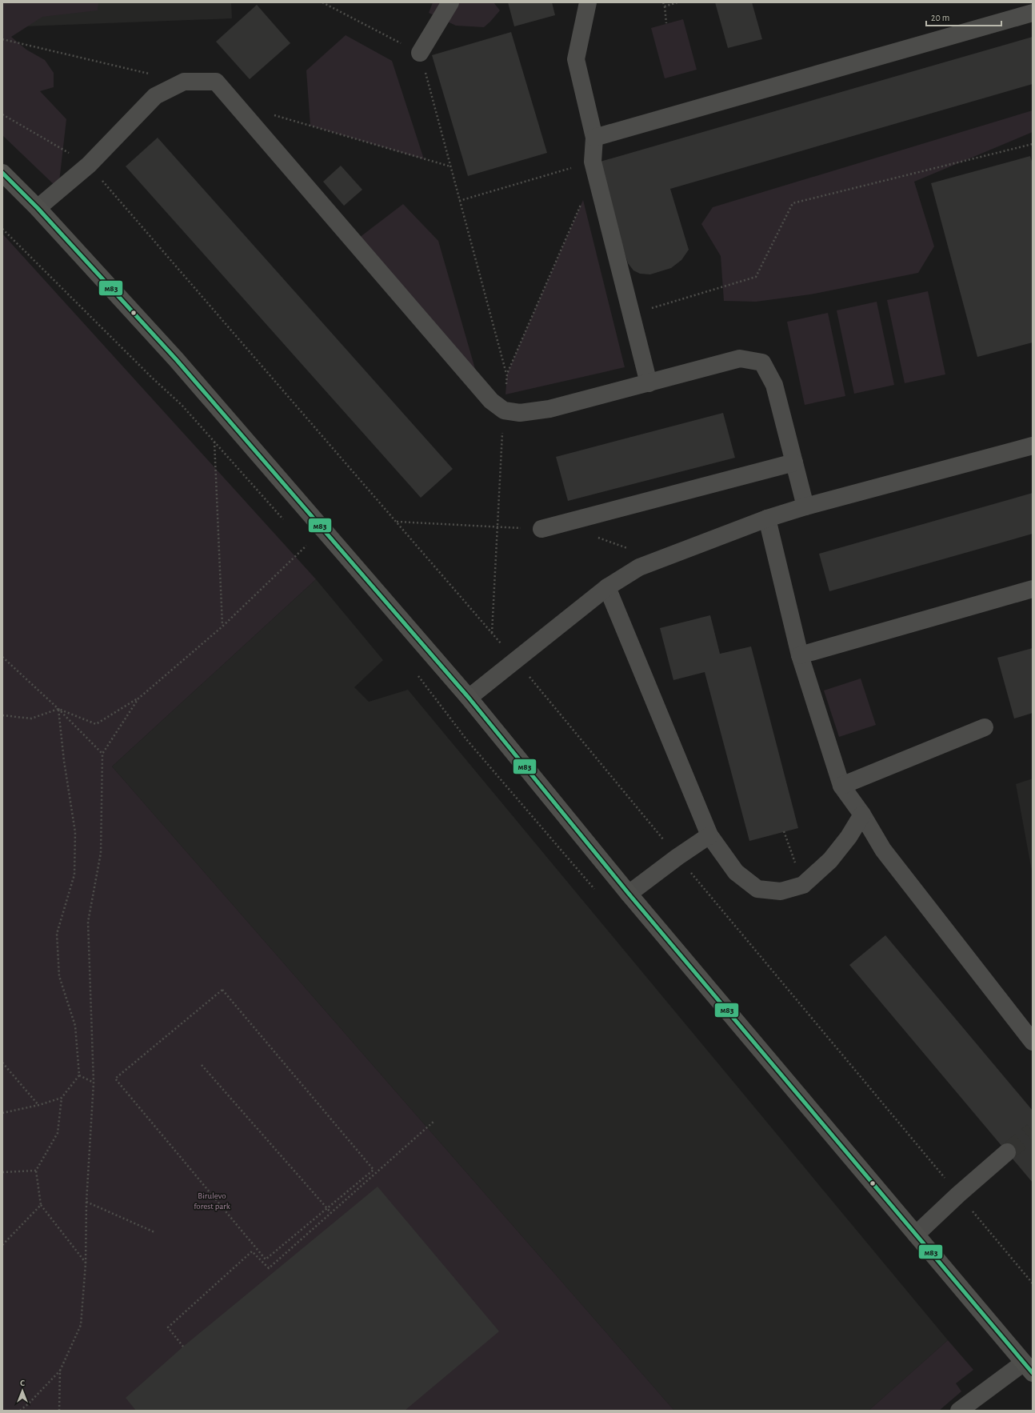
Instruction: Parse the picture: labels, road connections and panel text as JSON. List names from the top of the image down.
{
  "parks": ["Birulevo forest park"],
  "lines": ["transit line м83"],
  "scale_bar": "20 m",
  "north": "top"
}
